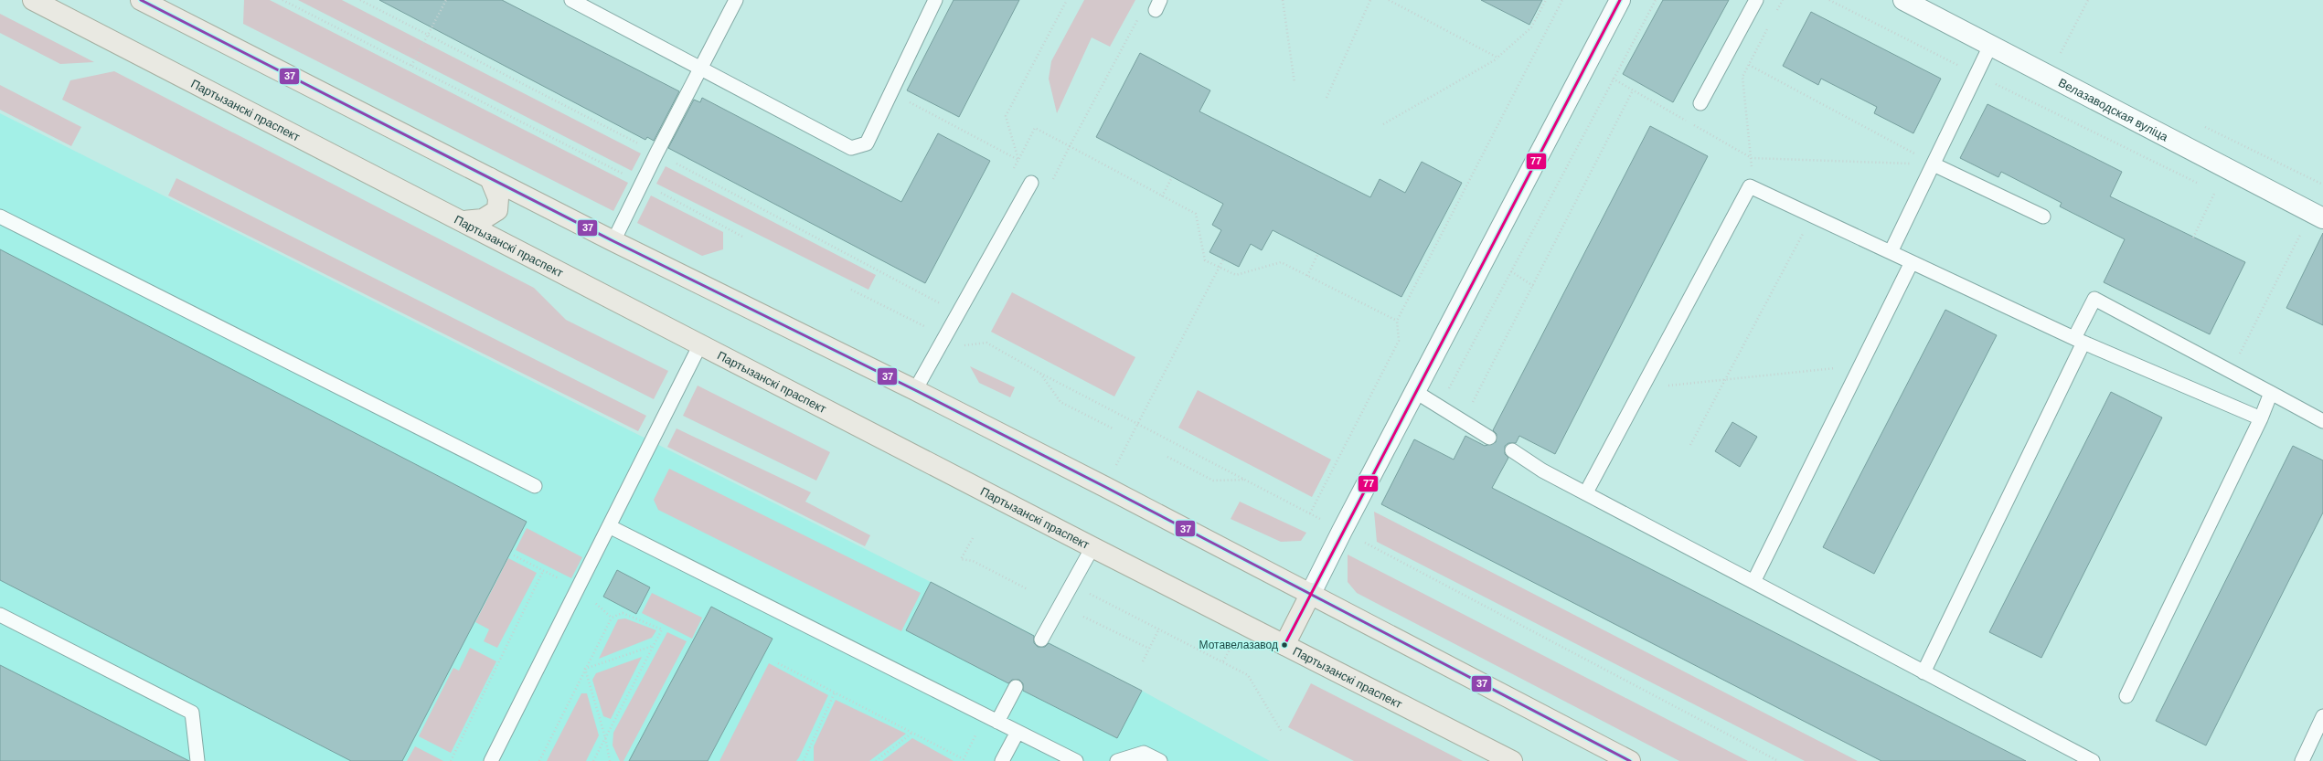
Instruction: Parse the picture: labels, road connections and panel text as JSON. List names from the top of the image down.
{
  "streets": {
    "main road": ["Партызанскі праспект"],
    "street": ["Велазаводская вуліца"]
  },
  "places": ["Мотавелазавод"],
  "lines": ["transit line 37", "transit line 77"]
}
